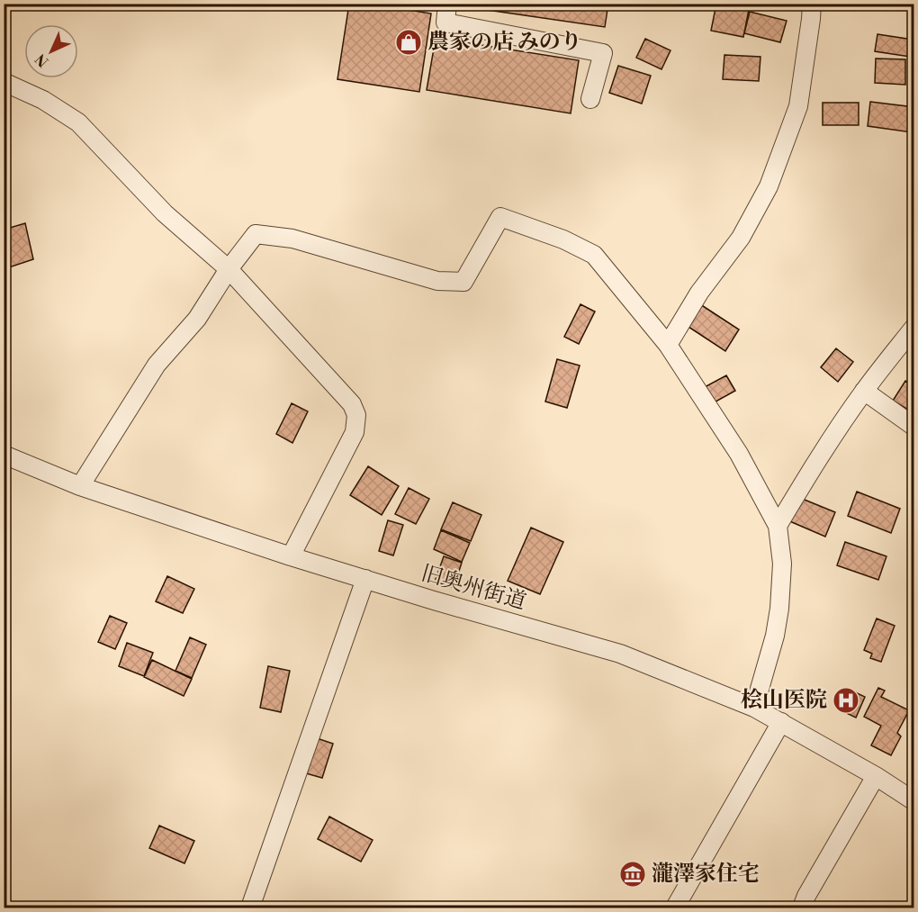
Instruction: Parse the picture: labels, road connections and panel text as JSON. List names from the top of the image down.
{
  "streets": {
    "street": ["旧奥州街道"]
  },
  "places": {
    "shop": ["農家の店 みのり"],
    "hospital": ["桧山医院"],
    "museum": ["瀧澤家住宅"]
  },
  "north": "bottom left"
}
